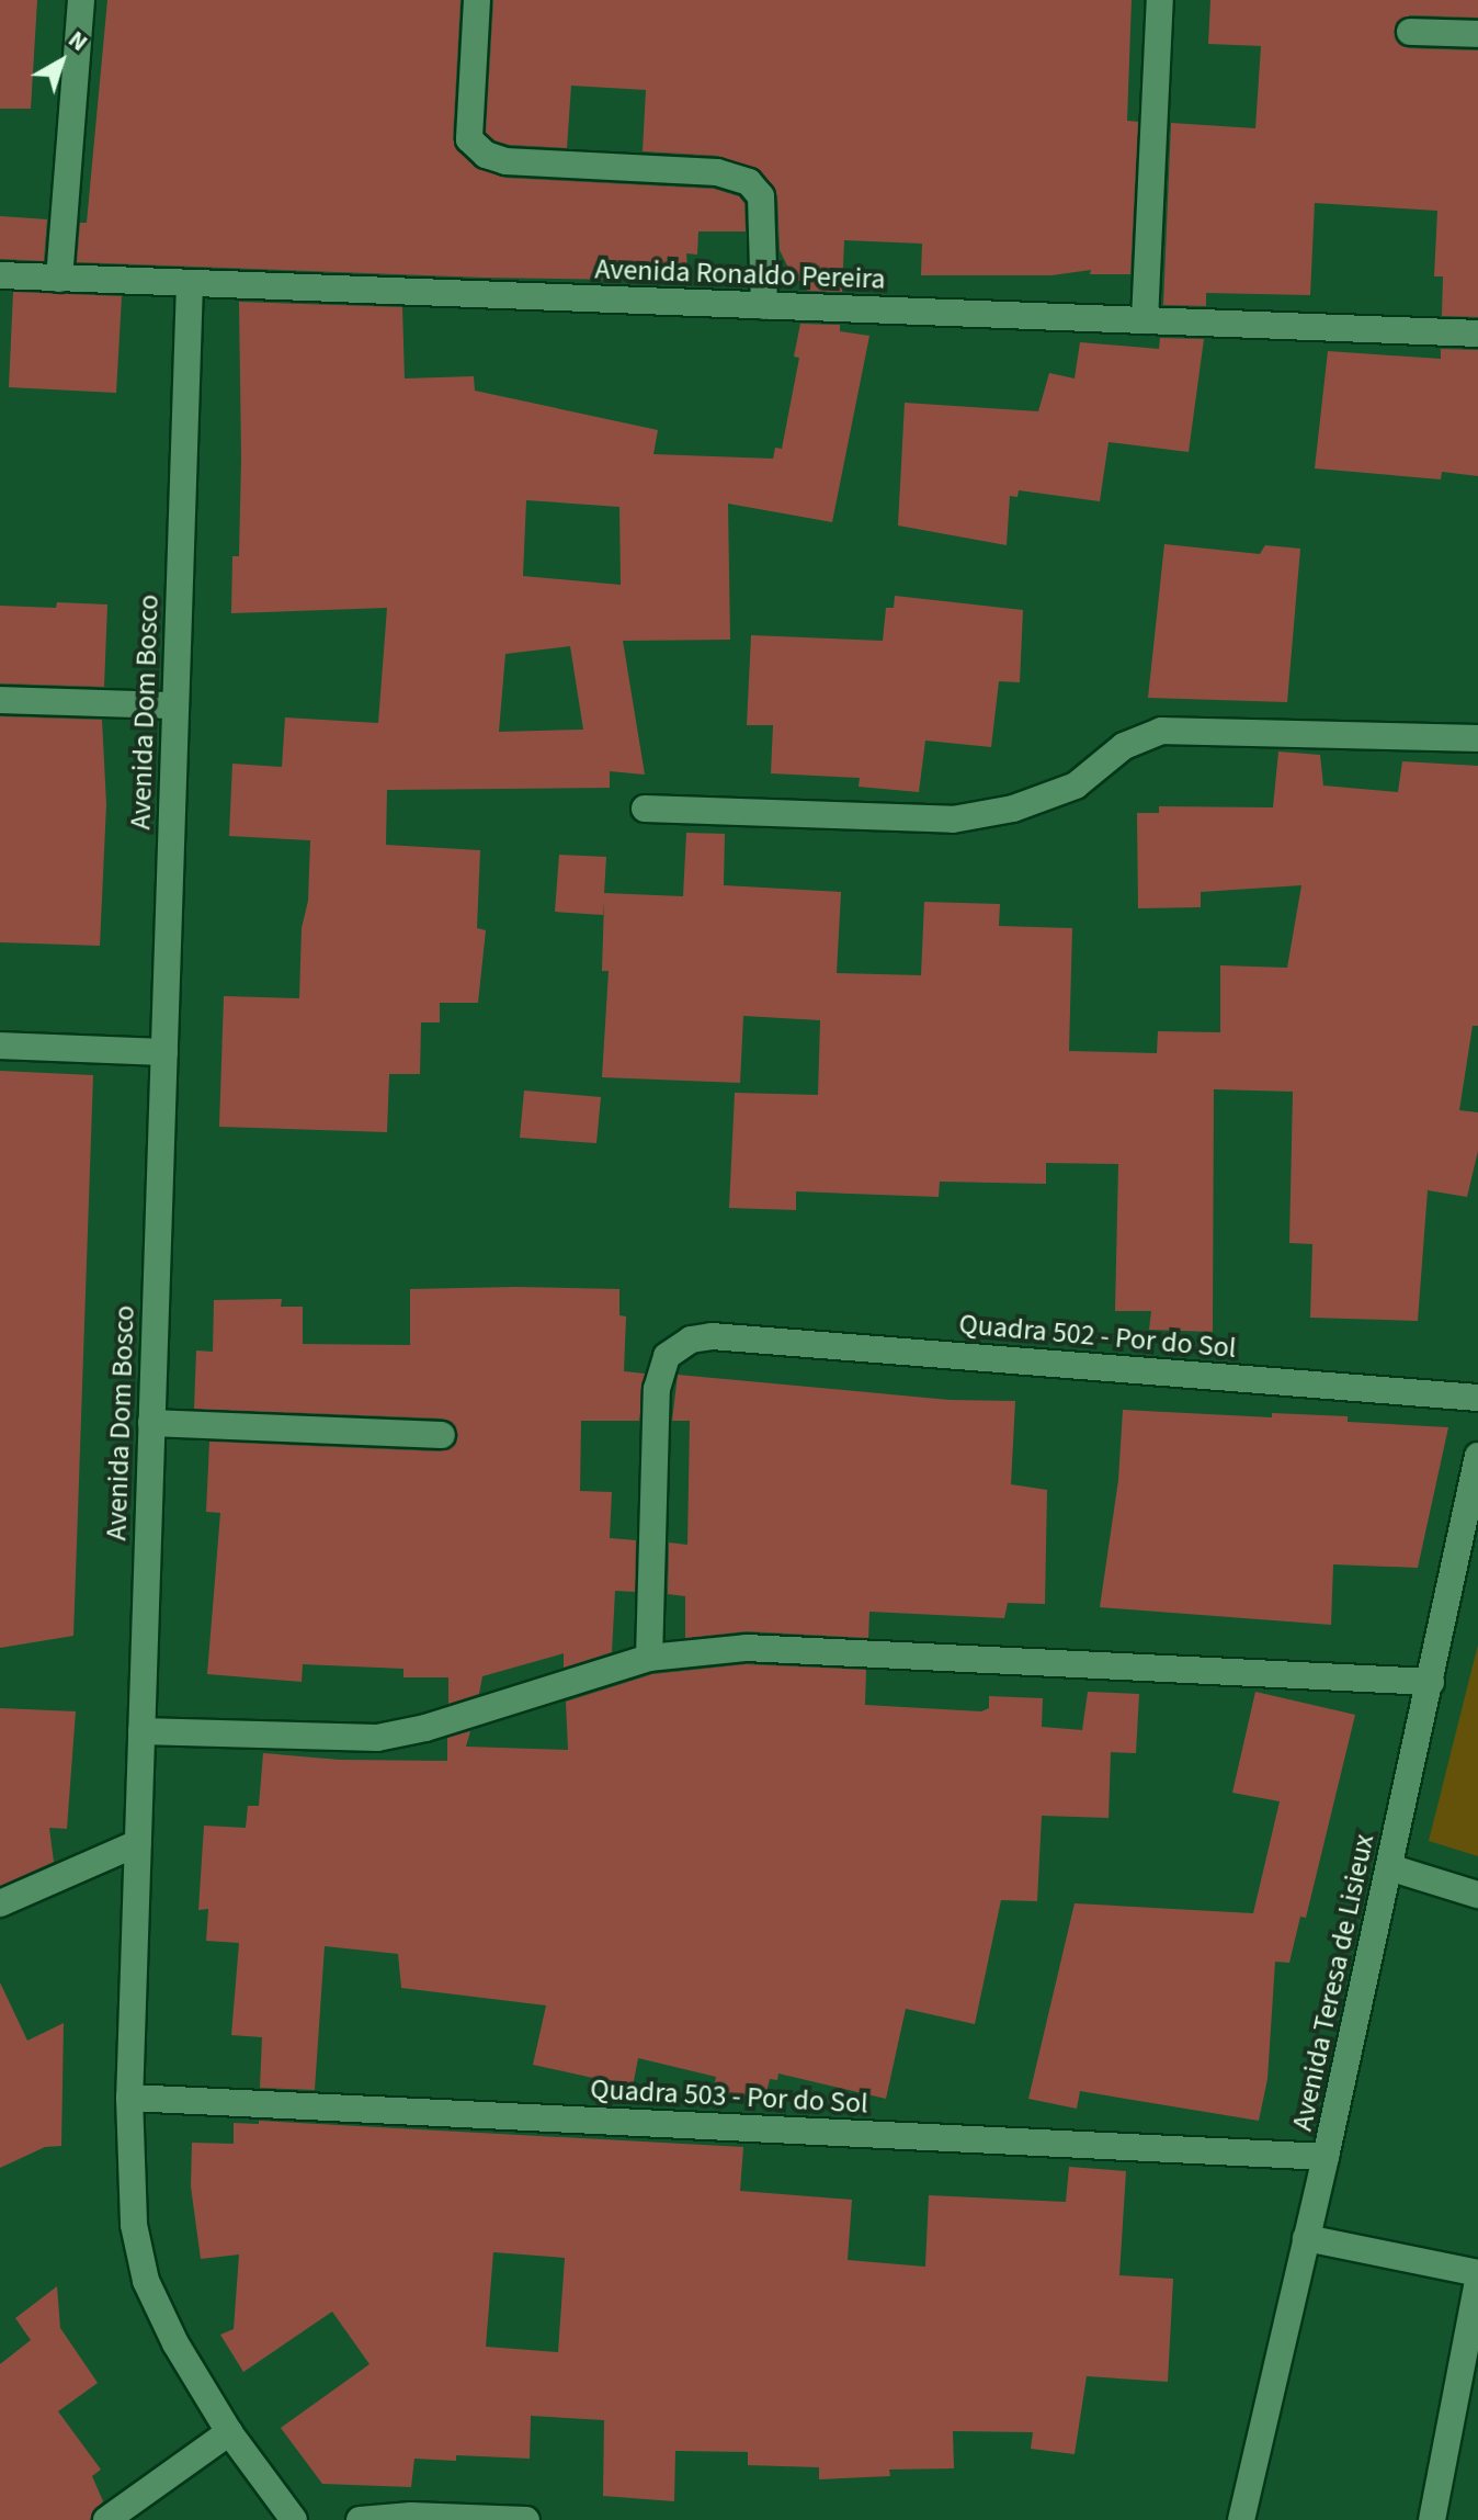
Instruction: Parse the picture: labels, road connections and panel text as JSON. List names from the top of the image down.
{
  "streets": {
    "street": [
      "Avenida Ronaldo Pereira",
      "Avenida Dom Bosco",
      "Quadra 502 - Por do Sol",
      "Avenida Teresa de Lisieux",
      "Quadra 503 - Por do Sol"
    ]
  },
  "crossings": [
    ["Avenida Ronaldo Pereira", "Avenida Dom Bosco"],
    ["Avenida Dom Bosco", "Quadra 503 - Por do Sol"],
    ["Avenida Teresa de Lisieux", "Quadra 503 - Por do Sol"]
  ],
  "north": "top right"
}
